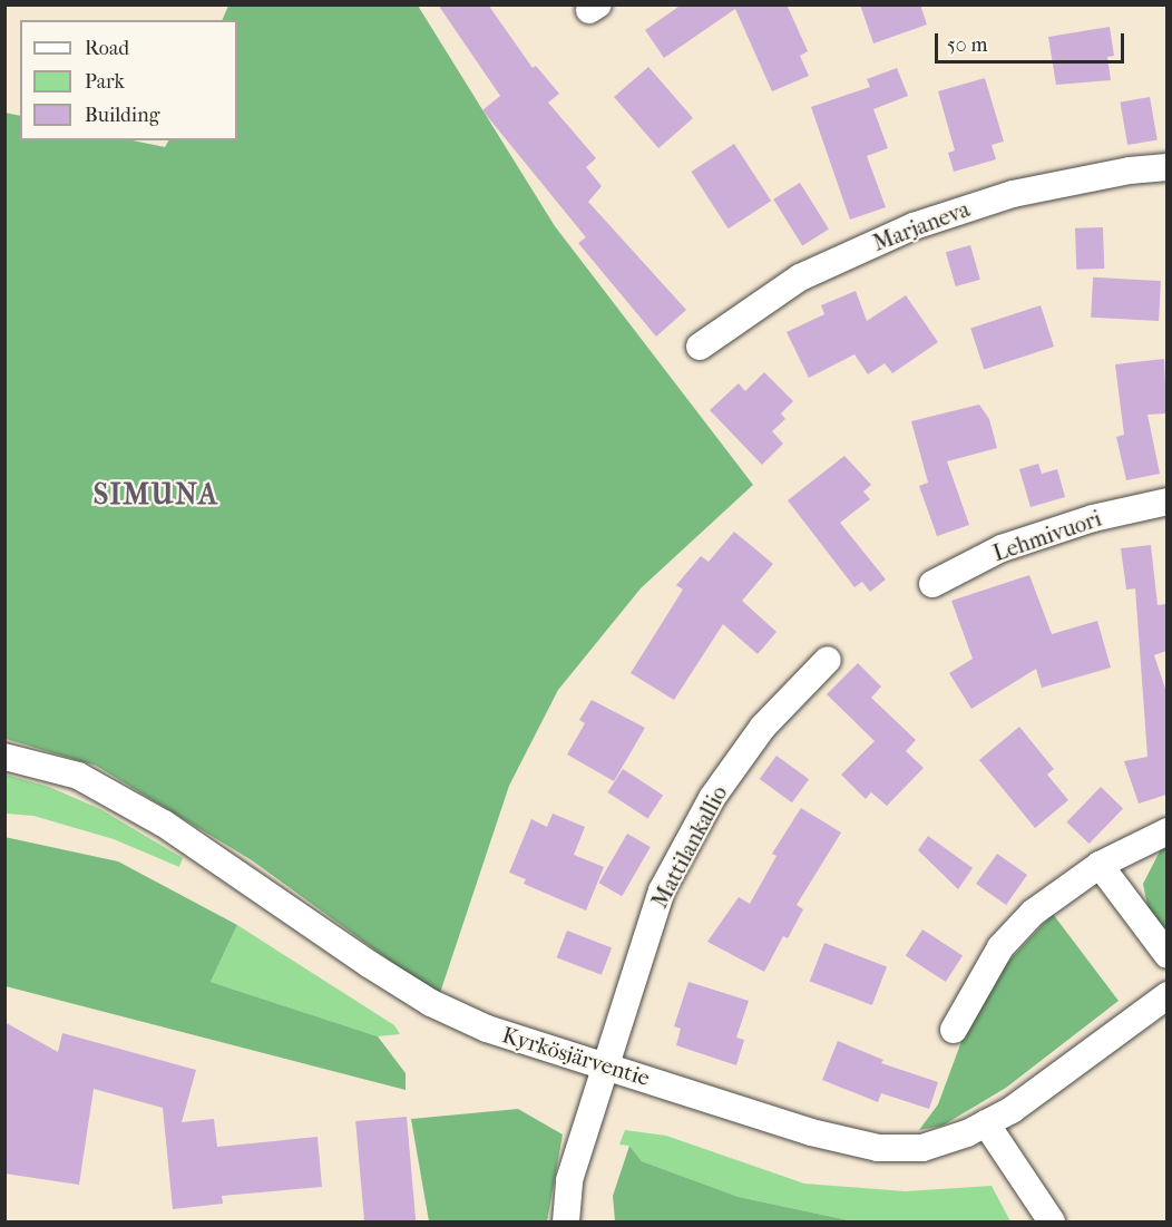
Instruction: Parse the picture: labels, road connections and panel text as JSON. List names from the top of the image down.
{
  "streets": {
    "street": [
      "Marjaneva",
      "Lehmivuori",
      "Mattilankallio",
      "Kyrkösjärventie"
    ]
  },
  "crossings": [
    ["Mattilankallio", "Kyrkösjärventie"]
  ],
  "districts": ["SIMUNA"],
  "legend": ["Road", "Park", "Building"],
  "scale_bar": "50 m"
}
